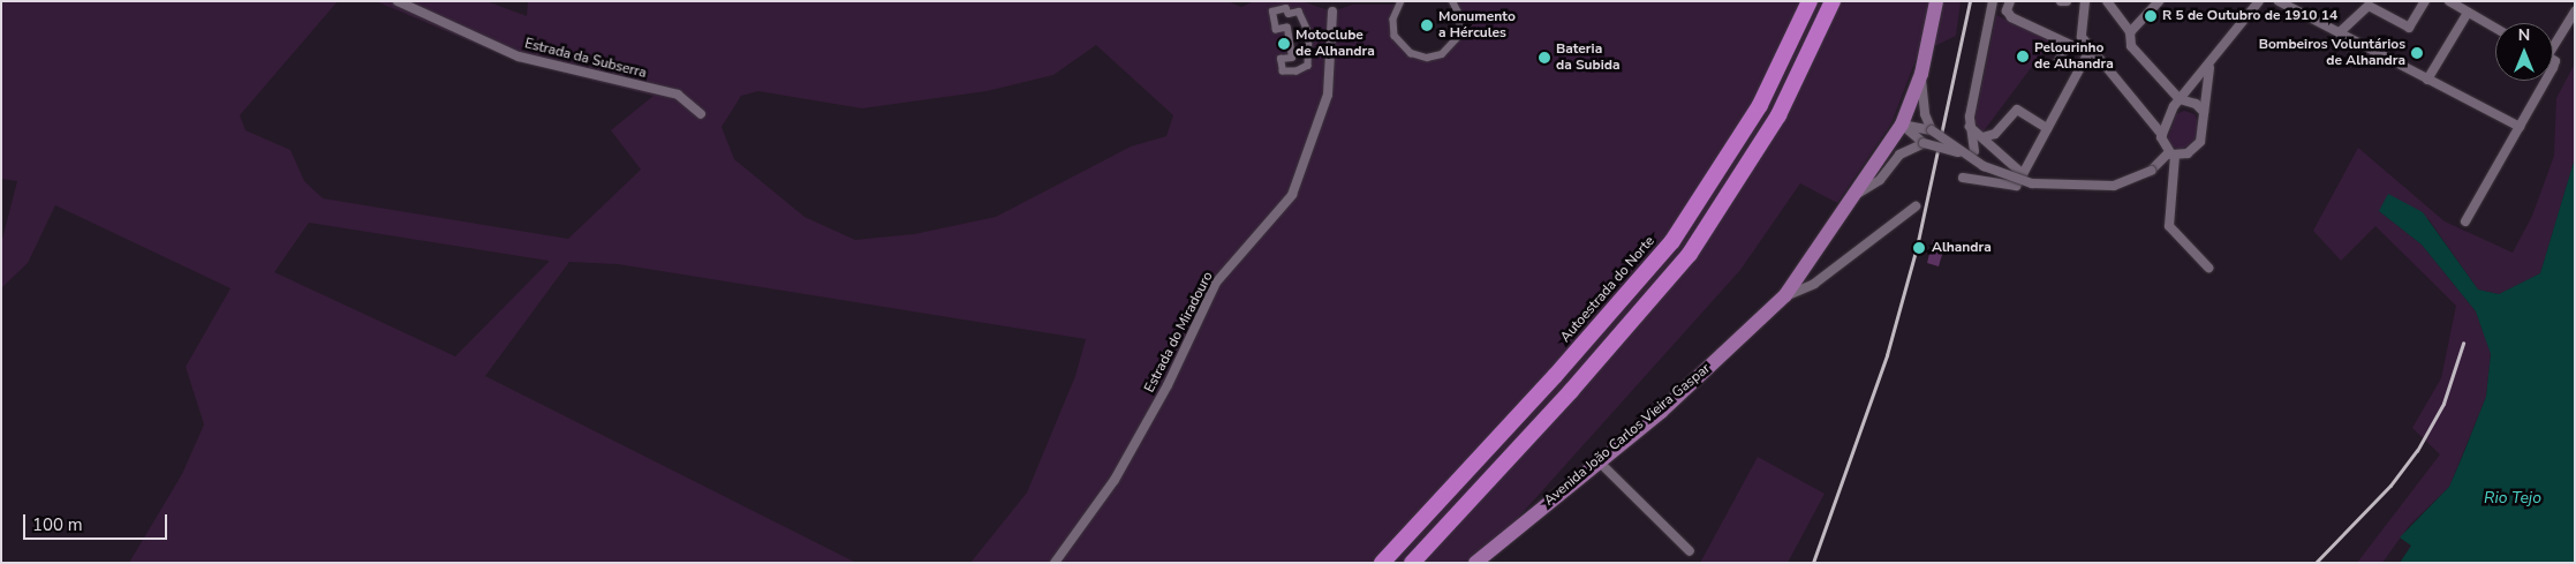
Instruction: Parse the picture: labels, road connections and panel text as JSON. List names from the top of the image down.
{
  "streets": {
    "highway": ["Autoestrada do Norte"],
    "main road": ["Avenida João Carlos Vieira Gaspar"],
    "street": ["Estrada da Subserra", "Estrada do Miradouro"]
  },
  "water": ["Rio Tejo"],
  "places": [
    "R 5 de Outubro de 1910 14",
    "Monumento a Hércules",
    "Motoclube de Alhandra",
    "Bombeiros Voluntários de Alhandra",
    "Pelourinho de Alhandra",
    "Bateria da Subida",
    "Alhandra"
  ],
  "scale_bar": "100 m",
  "north": "top"
}
